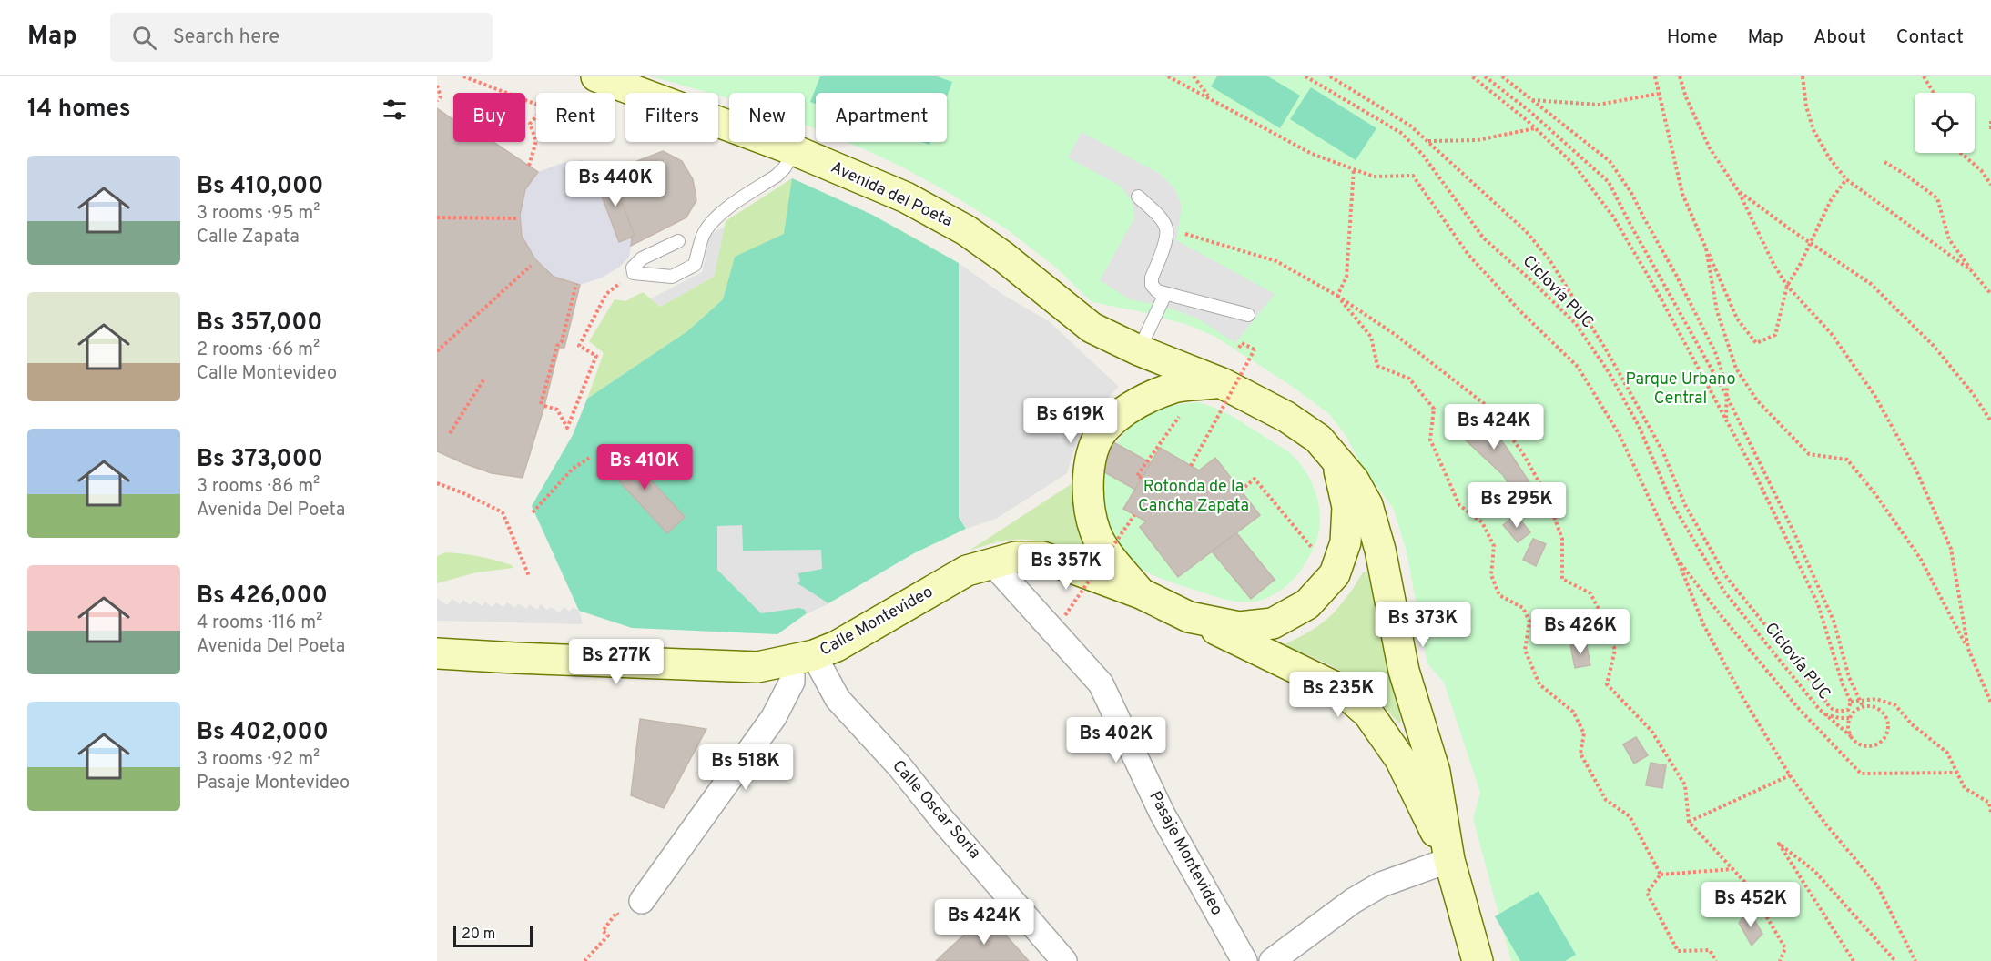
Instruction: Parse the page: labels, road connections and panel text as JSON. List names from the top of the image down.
{
  "streets": {
    "main road": ["Avenida del Poeta", "Calle Montevideo"],
    "street": ["Calle Oscar Soria", "Pasaje Montevideo"],
    "path": ["Ciclovía PUC"]
  },
  "crossings": [
    ["Calle Montevideo", "Calle Oscar Soria"],
    ["Calle Montevideo", "Pasaje Montevideo"]
  ],
  "parks": ["Parque Urbano Central", "Rotonda de la Cancha Zapata"],
  "scale_bar": "20 m",
  "page": {
    "header": "Map",
    "search": "Search here",
    "nav": [
      "Home",
      "Map",
      "About",
      "Contact"
    ],
    "heading": "14 homes",
    "chip": [
      "Buy",
      "Rent",
      "Filters",
      "New",
      "Apartment"
    ],
    "list": [
      {
        "name": "Bs 410,000",
        "note": "3 rooms · 95 m² · Calle Zapata"
      },
      {
        "name": "Bs 357,000",
        "note": "2 rooms · 66 m² · Calle Montevideo"
      },
      {
        "name": "Bs 373,000",
        "note": "3 rooms · 86 m² · Avenida Del Poeta"
      },
      {
        "name": "Bs 426,000",
        "note": "4 rooms · 116 m² · Avenida Del Poeta"
      },
      {
        "name": "Bs 402,000",
        "note": "3 rooms · 92 m² · Pasaje Montevideo"
      }
    ],
    "price": [
      "Bs 440K",
      "Bs 619K",
      "Bs 424K",
      "Bs 410K",
      "Bs 295K",
      "Bs 357K",
      "Bs 373K",
      "Bs 426K",
      "Bs 277K",
      "Bs 235K",
      "Bs 402K",
      "Bs 518K",
      "Bs 452K",
      "Bs 424K"
    ],
    "scale": "20 m"
  }
}
